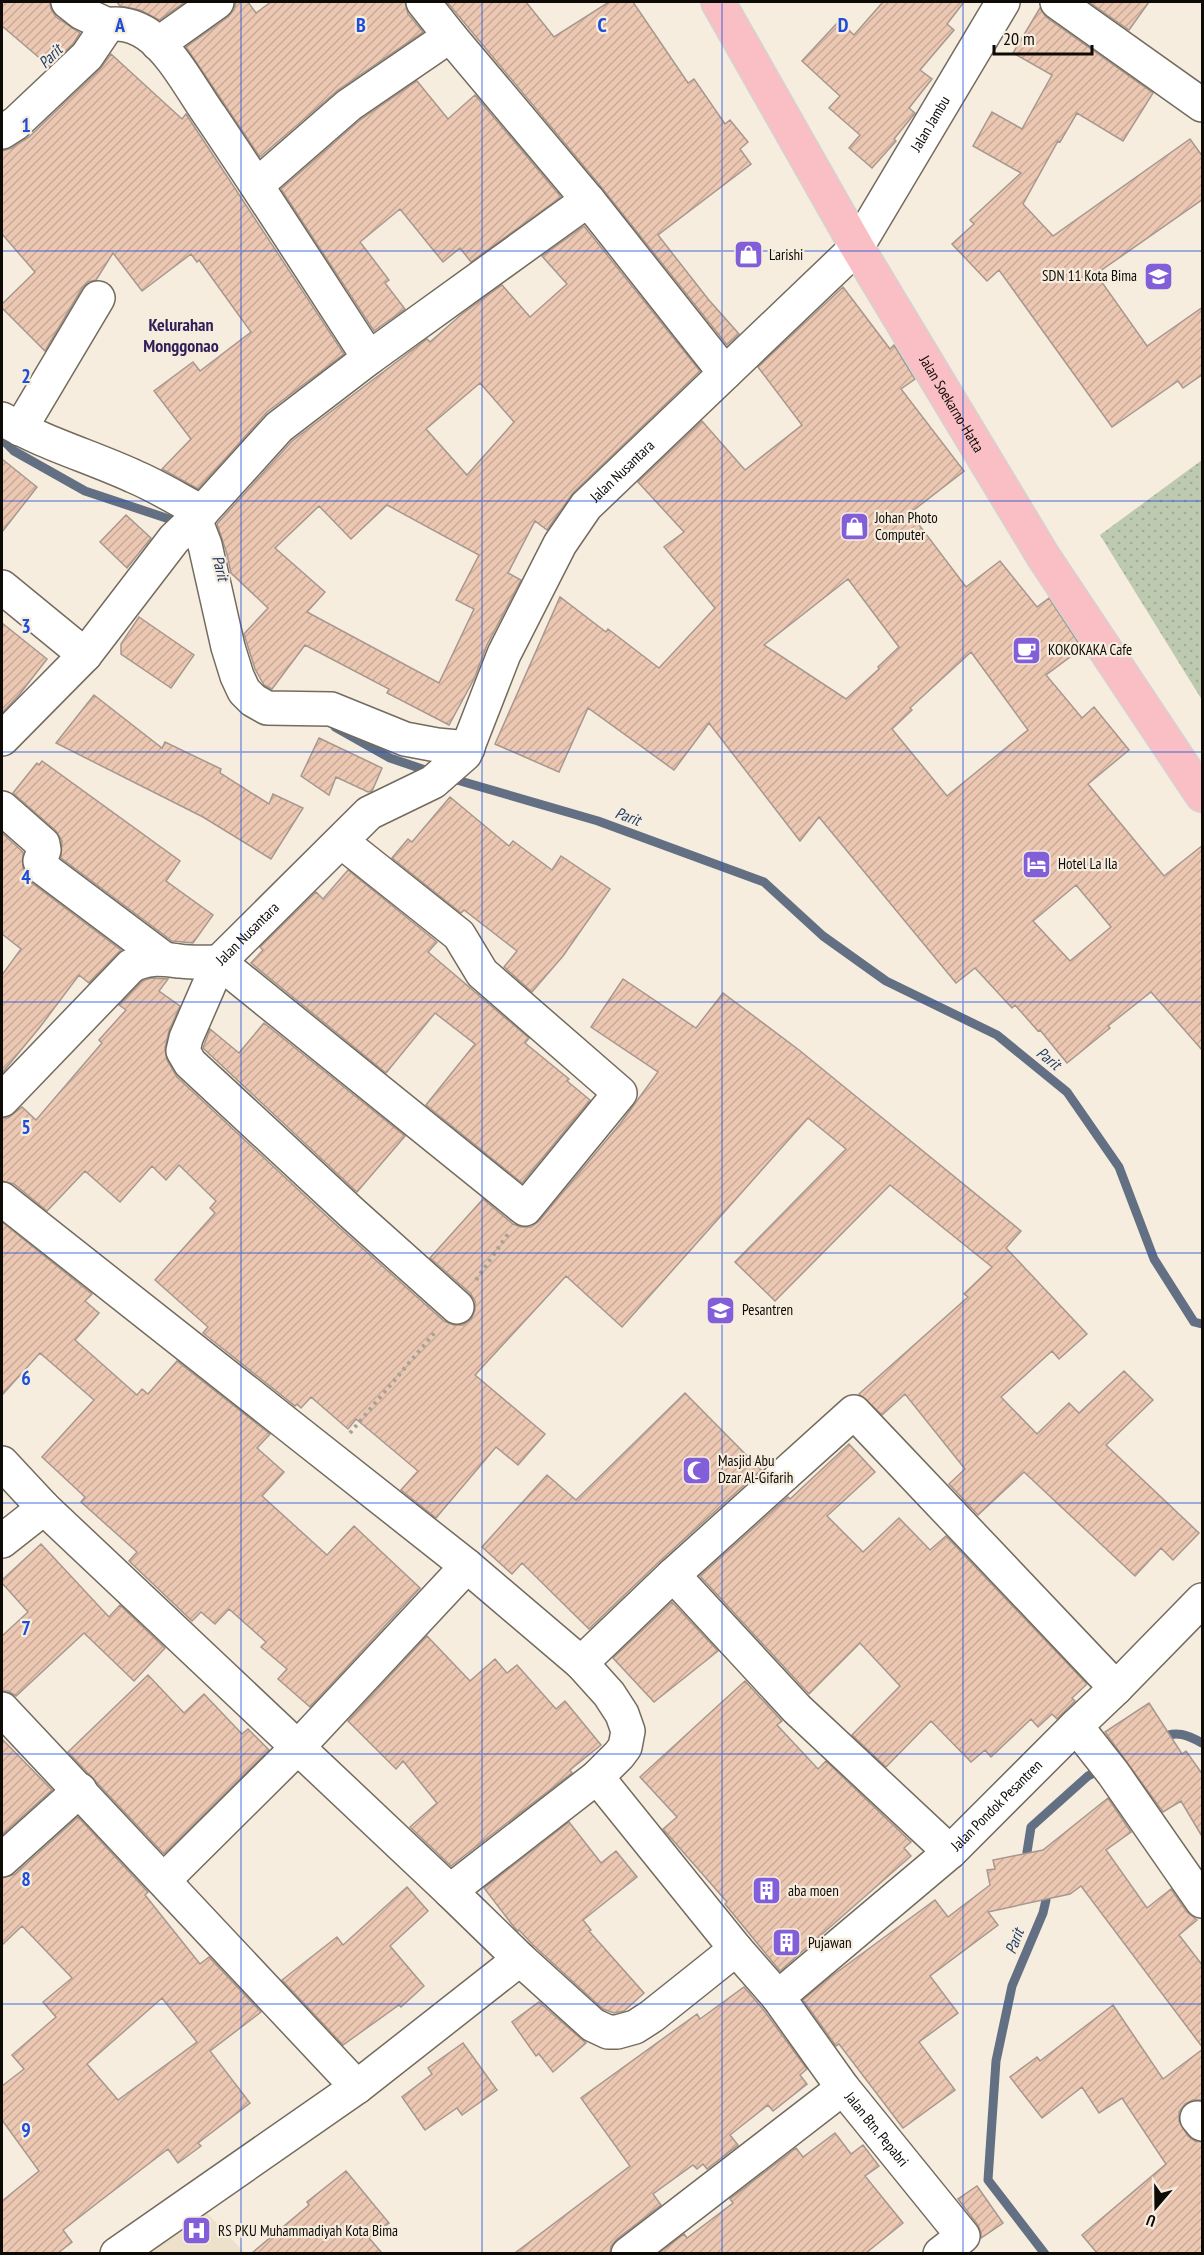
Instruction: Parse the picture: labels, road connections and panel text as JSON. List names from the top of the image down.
{
  "streets": {
    "highway": ["Jalan Soekarno-Hatta"],
    "street": [
      "Jalan Jambu",
      "Jalan Nusantara",
      "Jalan Pondok Pesantren",
      "Jalan Btn. Pepabri"
    ]
  },
  "crossings": [
    ["Jalan Jambu", "Jalan Soekarno-Hatta"],
    ["Jalan Jambu", "Jalan Nusantara"],
    ["Jalan Soekarno-Hatta", "Jalan Nusantara"],
    ["Jalan Pondok Pesantren", "Jalan Btn. Pepabri"]
  ],
  "districts": ["Kelurahan Monggonao"],
  "water": ["Parit"],
  "places": {
    "shop": ["Larishi", "Johan Photo Computer"],
    "school or university": ["SDN 11 Kota Bima", "Pesantren"],
    "cafe": ["KOKOKAKA Cafe"],
    "hotel": ["Hotel La Ila"],
    "mosque": ["Masjid Abu Dzar Al-Gifarih"],
    "building": ["aba moen", "Pujawan"],
    "hospital": ["RS PKU Muhammadiyah Kota Bima"]
  },
  "scale_bar": "20 m",
  "north": "bottom",
  "grid": {
    "columns": [
      "A",
      "B",
      "C",
      "D"
    ],
    "rows": [
      "1",
      "2",
      "3",
      "4",
      "5",
      "6",
      "7",
      "8",
      "9"
    ]
  }
}
